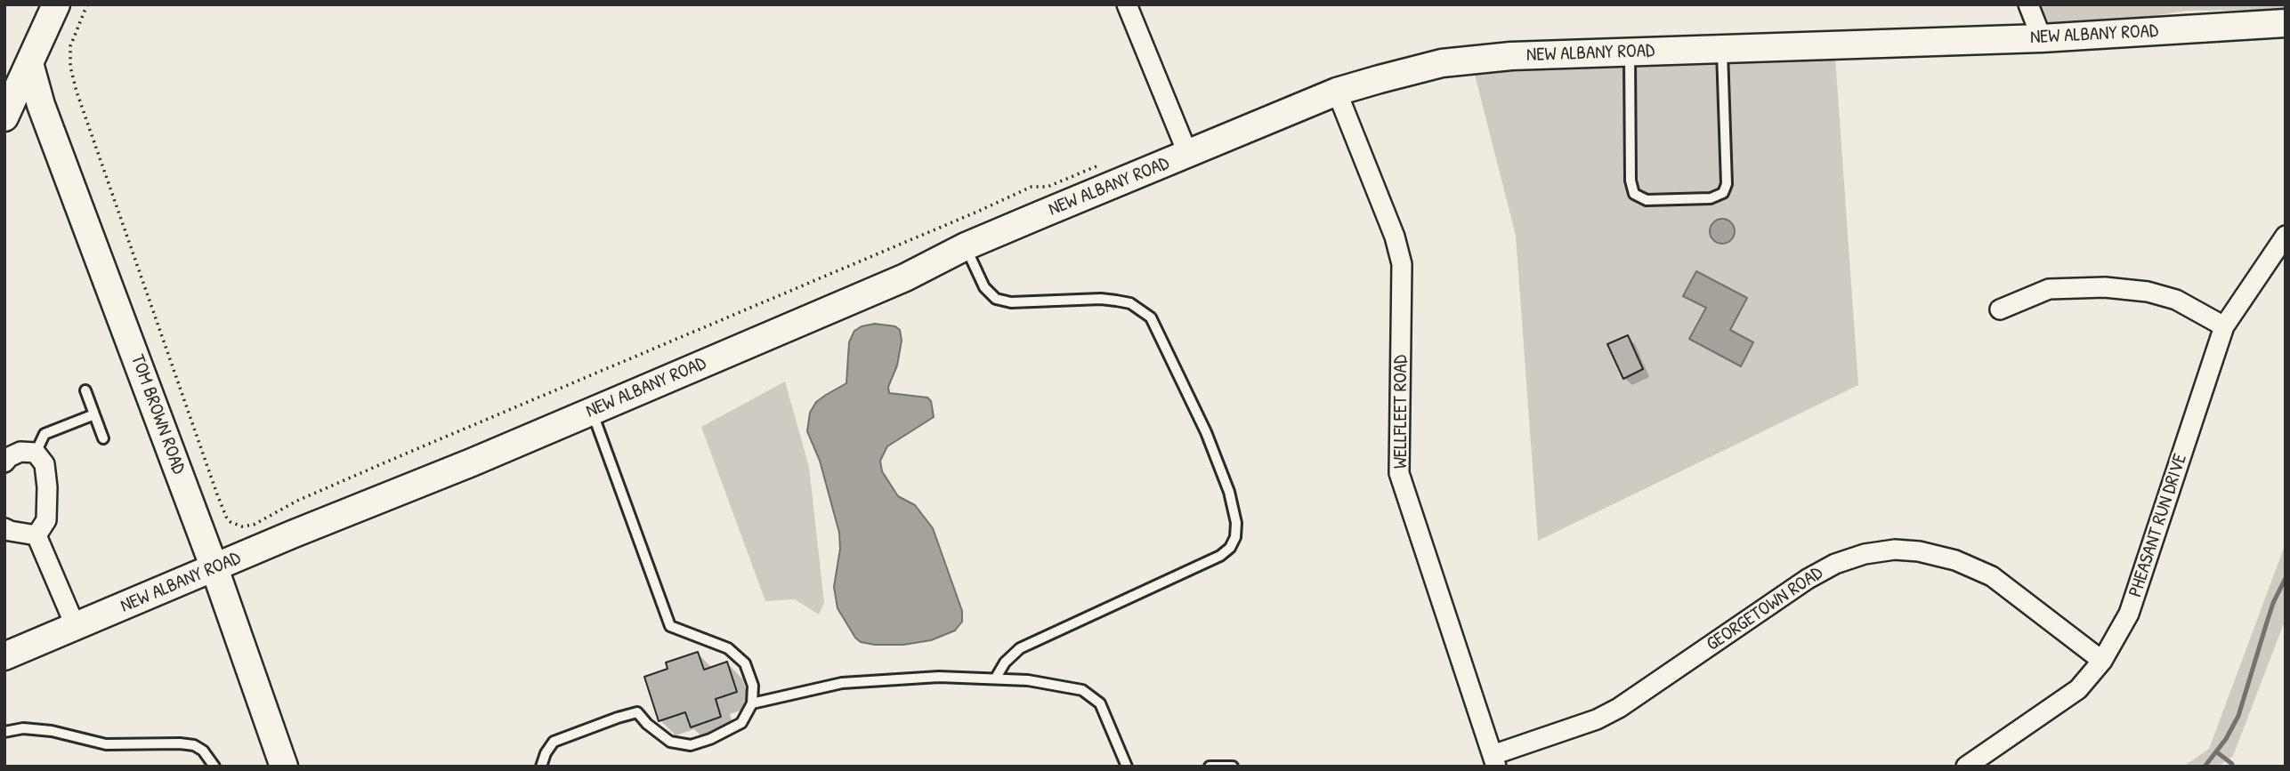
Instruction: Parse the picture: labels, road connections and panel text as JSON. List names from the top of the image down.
{
  "streets": {
    "street": [
      "NEW ALBANY ROAD",
      "WELLFLEET ROAD",
      "TOM BROWN ROAD",
      "PHEASANT RUN DRIVE",
      "GEORGETOWN ROAD"
    ]
  },
  "crossings": [
    ["NEW ALBANY ROAD", "WELLFLEET ROAD"],
    ["NEW ALBANY ROAD", "TOM BROWN ROAD"],
    ["WELLFLEET ROAD", "GEORGETOWN ROAD"],
    ["PHEASANT RUN DRIVE", "GEORGETOWN ROAD"]
  ]
}
